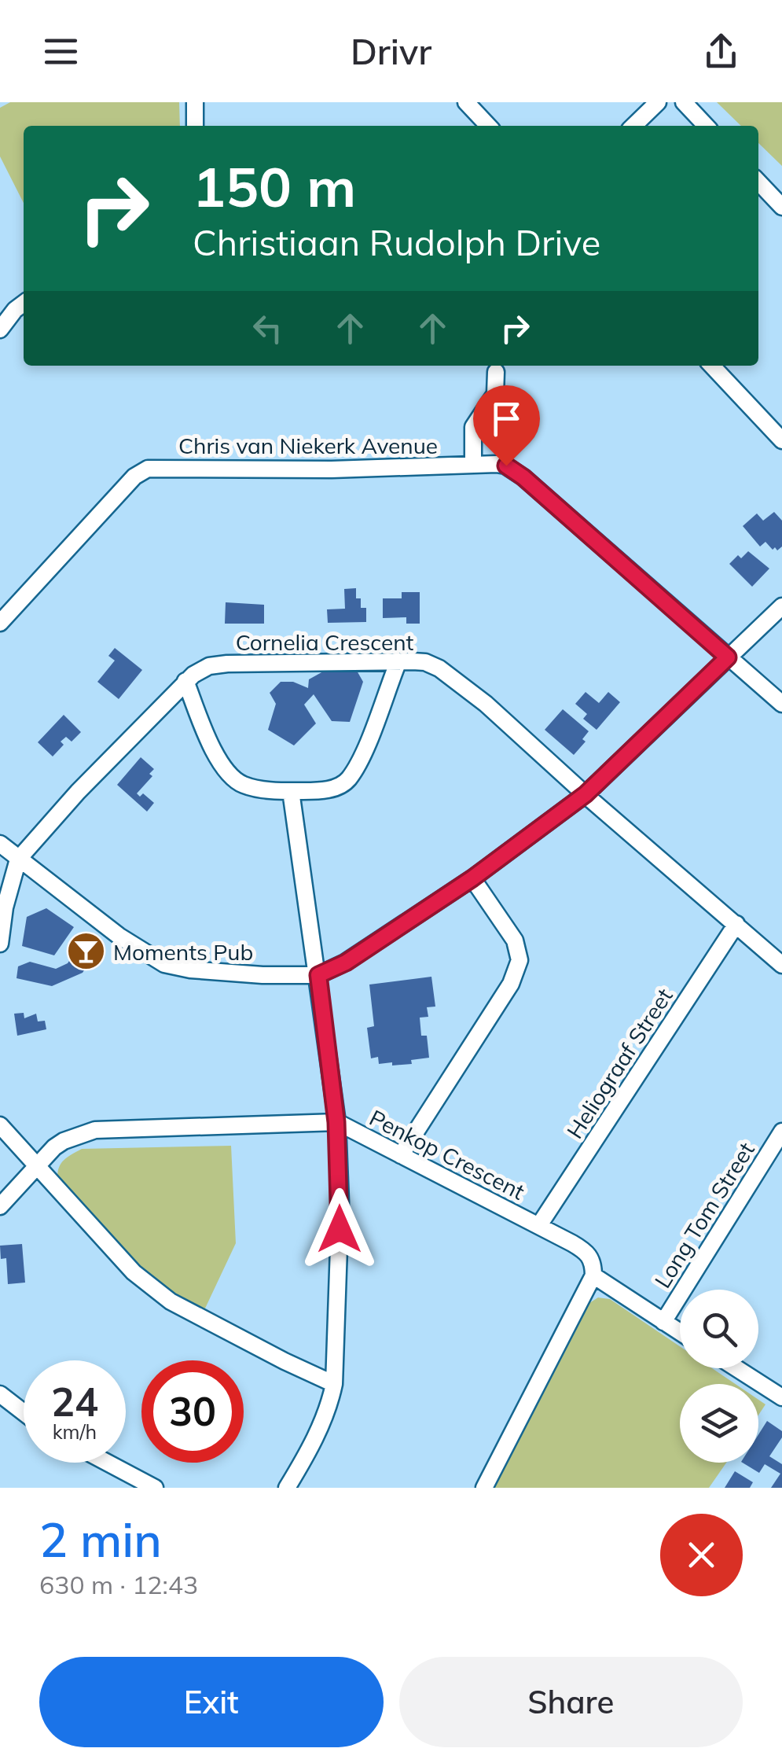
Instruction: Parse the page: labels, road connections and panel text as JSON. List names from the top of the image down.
{
  "streets": {
    "street": [
      "Chris van Niekerk Avenue",
      "Cornelia Crescent",
      "Heliograaf Street",
      "Penkop Crescent",
      "Long Tom Street"
    ]
  },
  "crossings": [
    ["Cornelia Crescent", "Heliograaf Street"],
    ["Heliograaf Street", "Penkop Crescent"]
  ],
  "places": {
    "bar": ["Moments Pub"]
  },
  "page": {
    "header": "Drivr",
    "turn": ["150 m", "Christiaan Rudolph Drive"],
    "speed": "24 km/h",
    "limit": "30",
    "heading": ["2 min", "630 m · 12:43"],
    "buttons": ["Exit", "Share"]
  }
}
